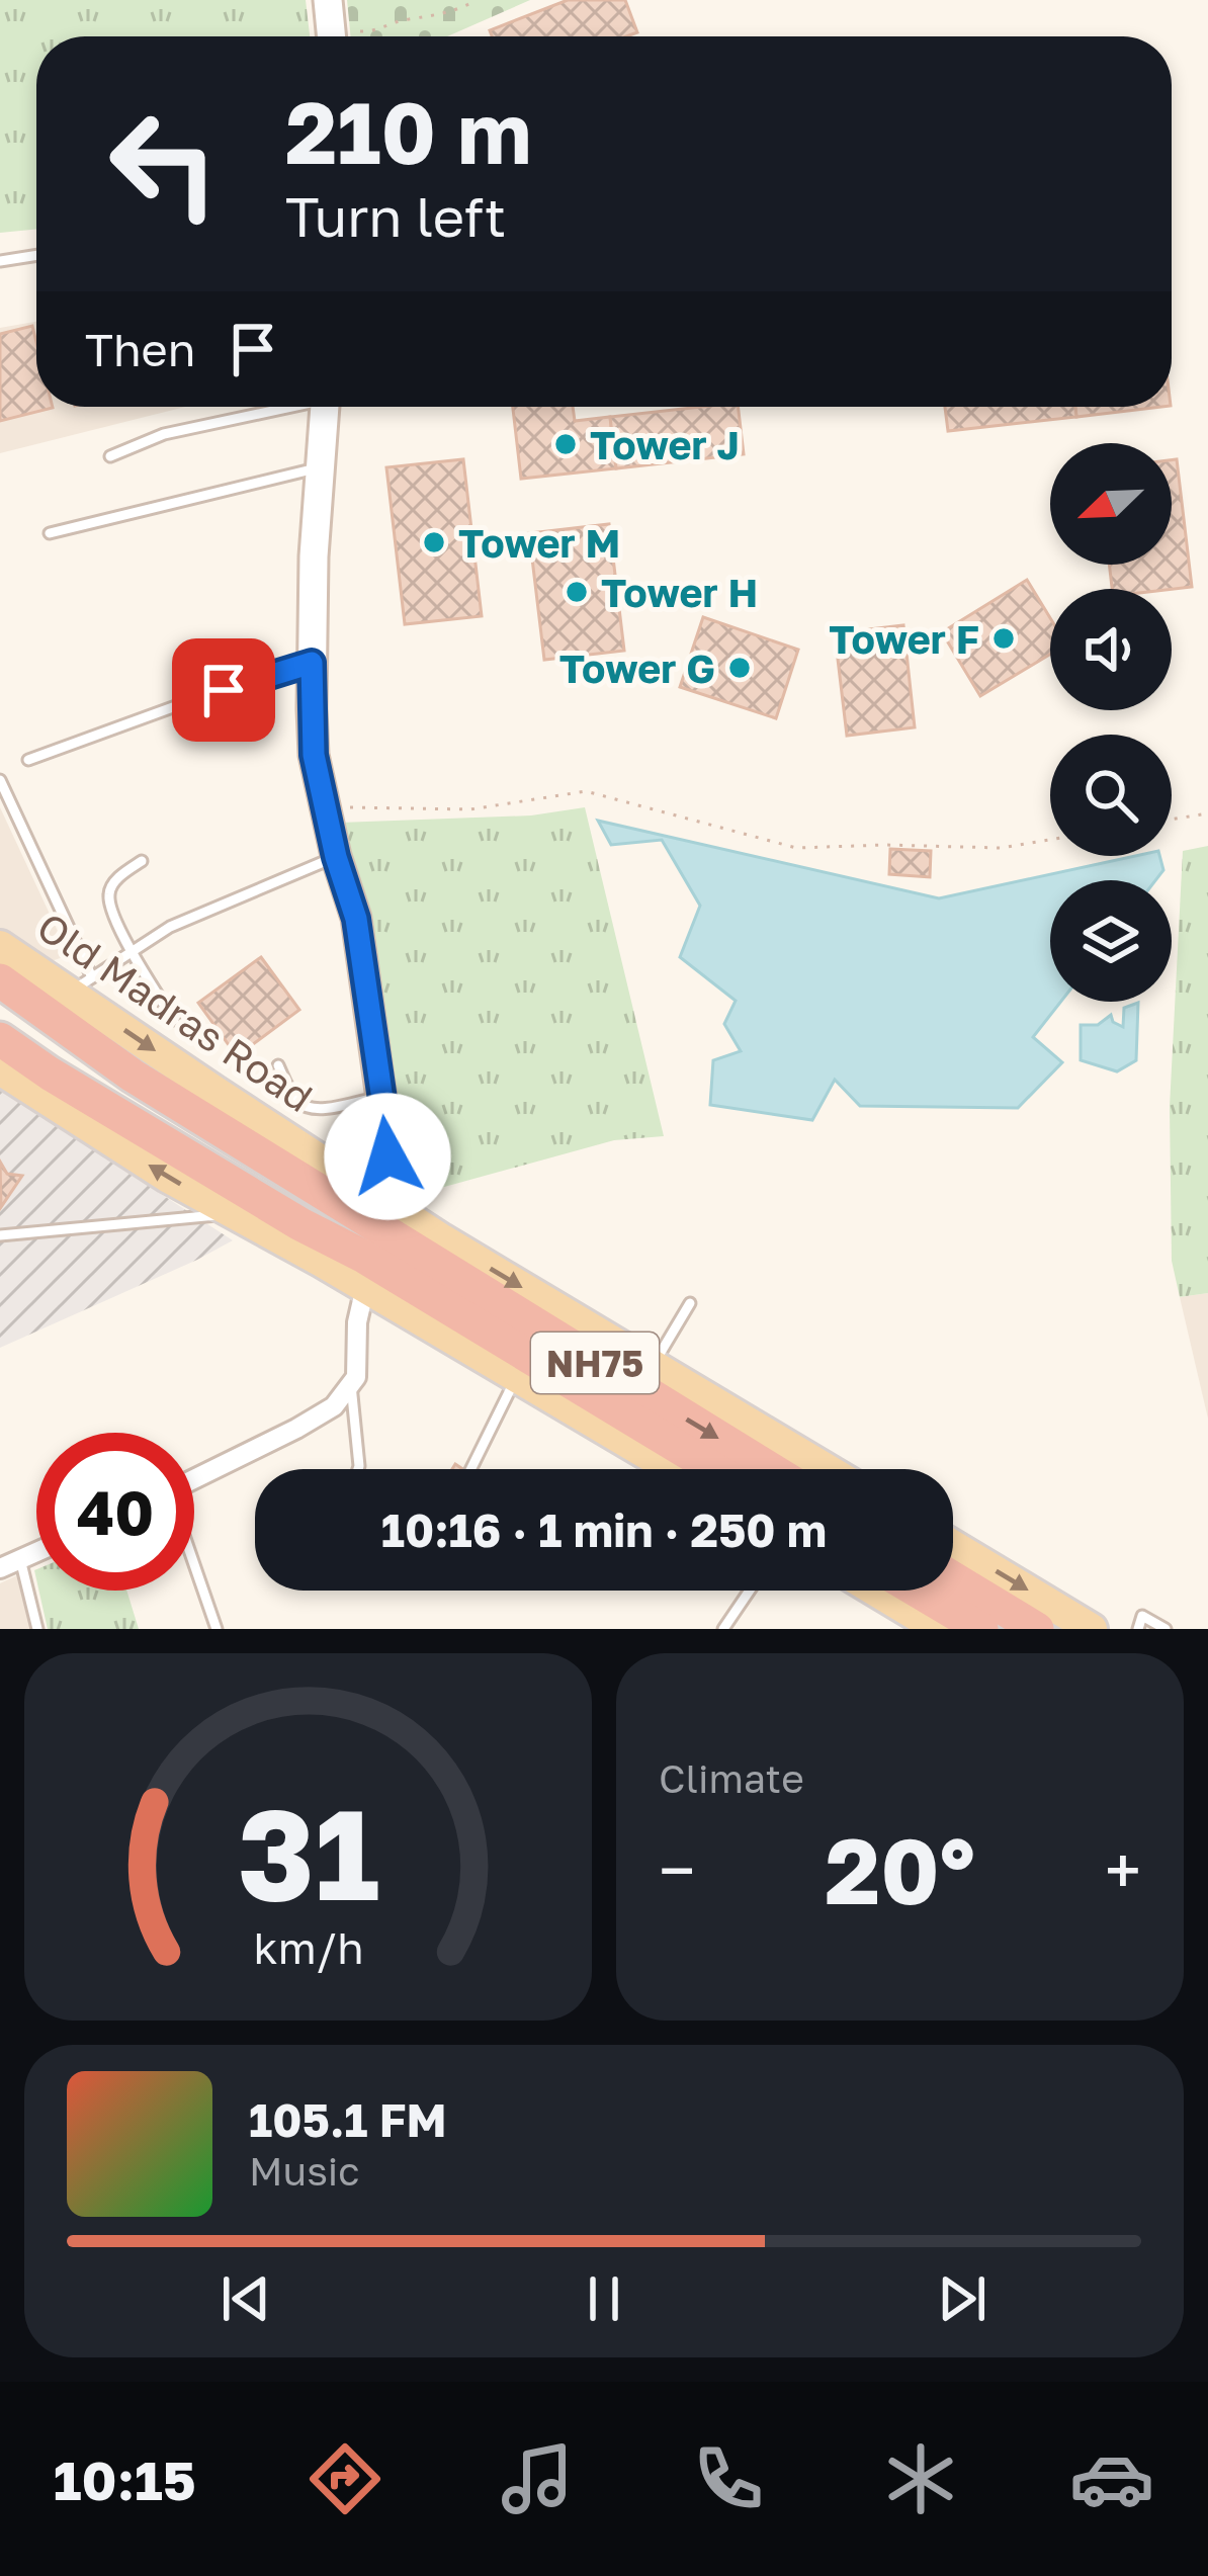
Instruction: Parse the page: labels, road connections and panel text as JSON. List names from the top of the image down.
{
  "streets": {
    "highway": ["NH75"],
    "main road": ["Old Madras Road"]
  },
  "crossings": [
    ["Old Madras Road", "NH75"]
  ],
  "places": [
    "Tower J",
    "Tower M",
    "Tower H",
    "Tower F",
    "Tower G"
  ],
  "north": "bottom left",
  "page": {
    "turn": ["210 m", "Turn left"],
    "then": "Then",
    "limit": "40",
    "trip": "10:16 · 1 min · 250 m",
    "tile": "Climate",
    "heat": ["−", "20°", "+"],
    "song": ["105.1 FM", "Music"],
    "tabs": "10:15",
    "gauge": ["31", "km/h"]
  }
}
